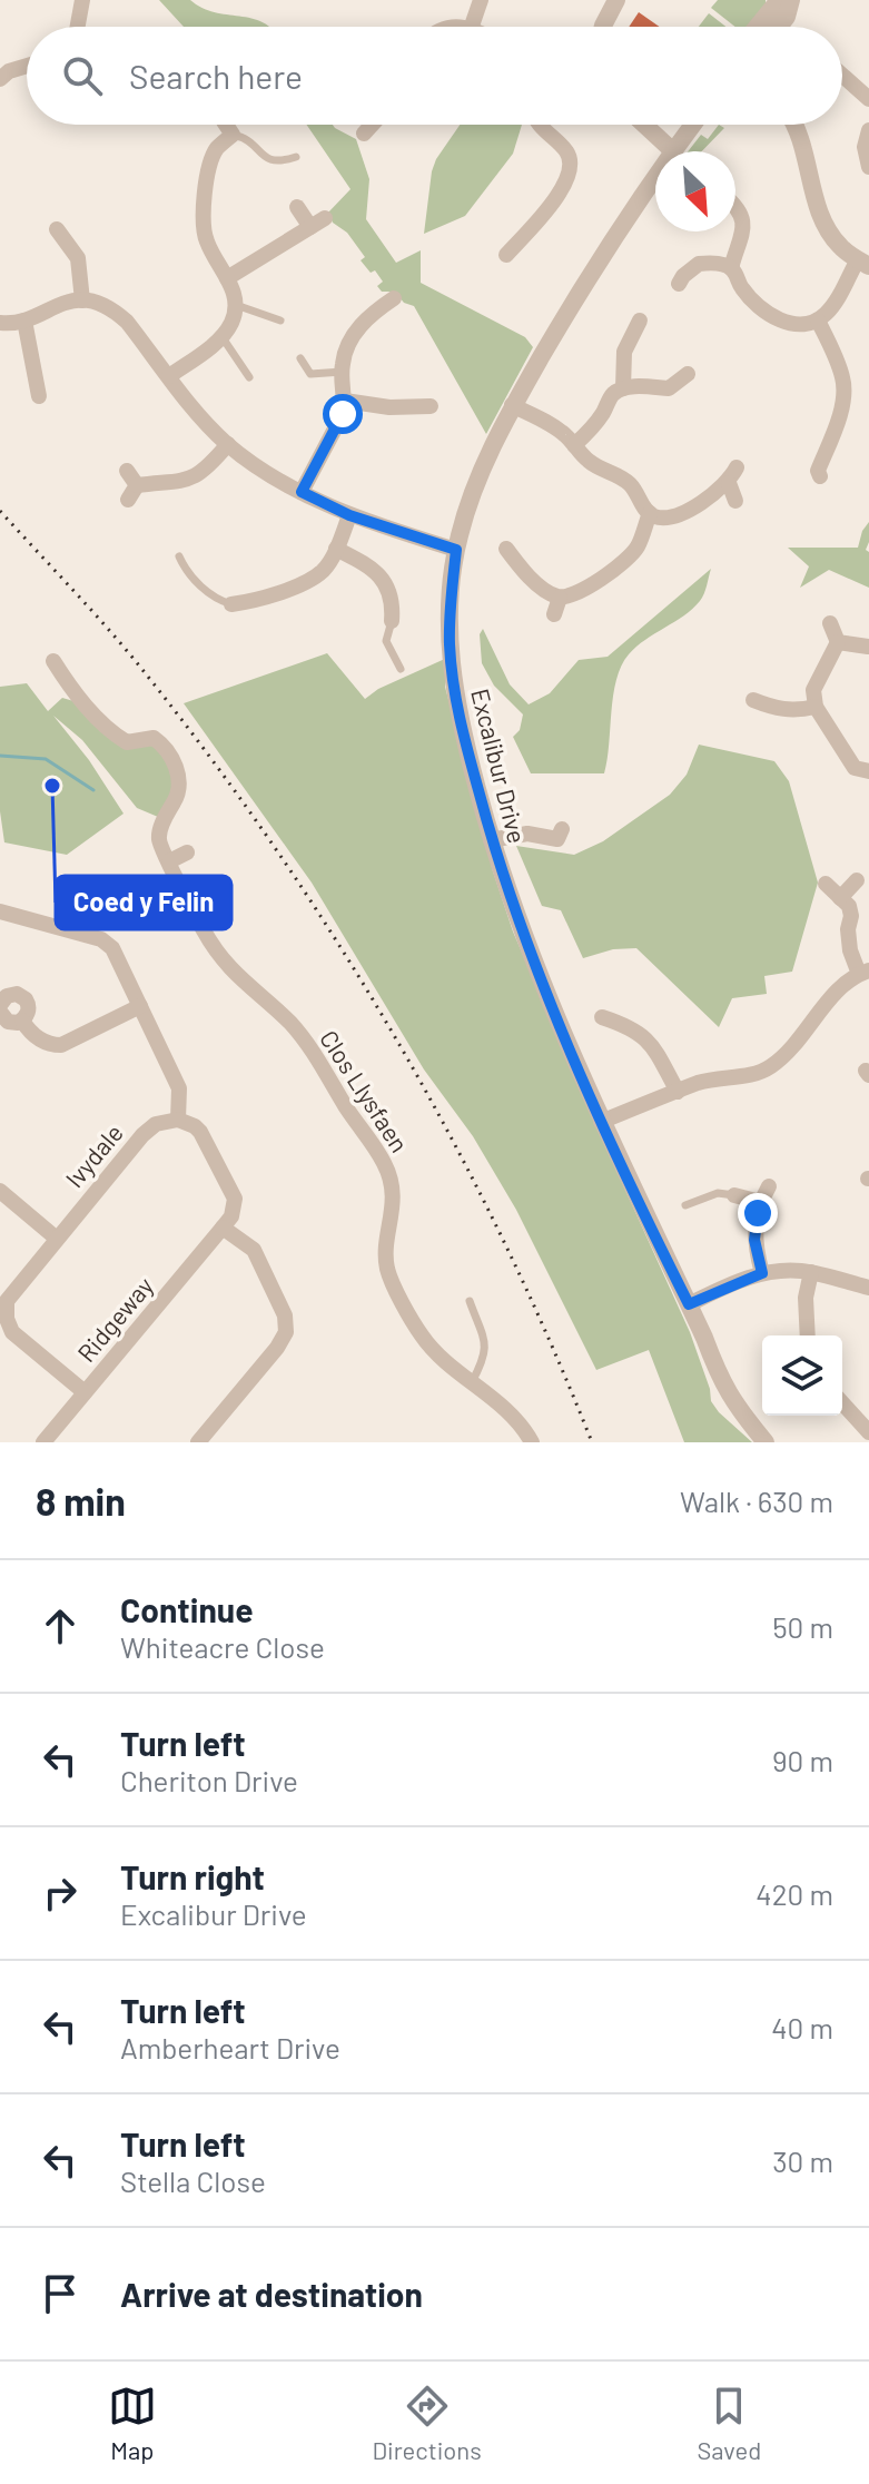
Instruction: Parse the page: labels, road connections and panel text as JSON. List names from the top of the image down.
{
  "streets": {
    "street": [
      "Excalibur Drive",
      "Clos Llysfaen",
      "Ivydale",
      "Ridgeway"
    ]
  },
  "crossings": [
    ["Ivydale", "Ridgeway"]
  ],
  "places": ["Coed y Felin"],
  "north": "bottom right",
  "page": {
    "search": "Search here",
    "heading": ["8 min", "Walk · 630 m"],
    "list": [
      ["Continue", "Whiteacre Close", "50 m"],
      ["Turn left", "Cheriton Drive", "90 m"],
      ["Turn right", "Excalibur Drive", "420 m"],
      ["Turn left", "Amberheart Drive", "40 m"],
      ["Turn left", "Stella Close", "30 m"],
      "Arrive at destination"
    ],
    "nav": ["Map", "Directions", "Saved"]
  }
}
